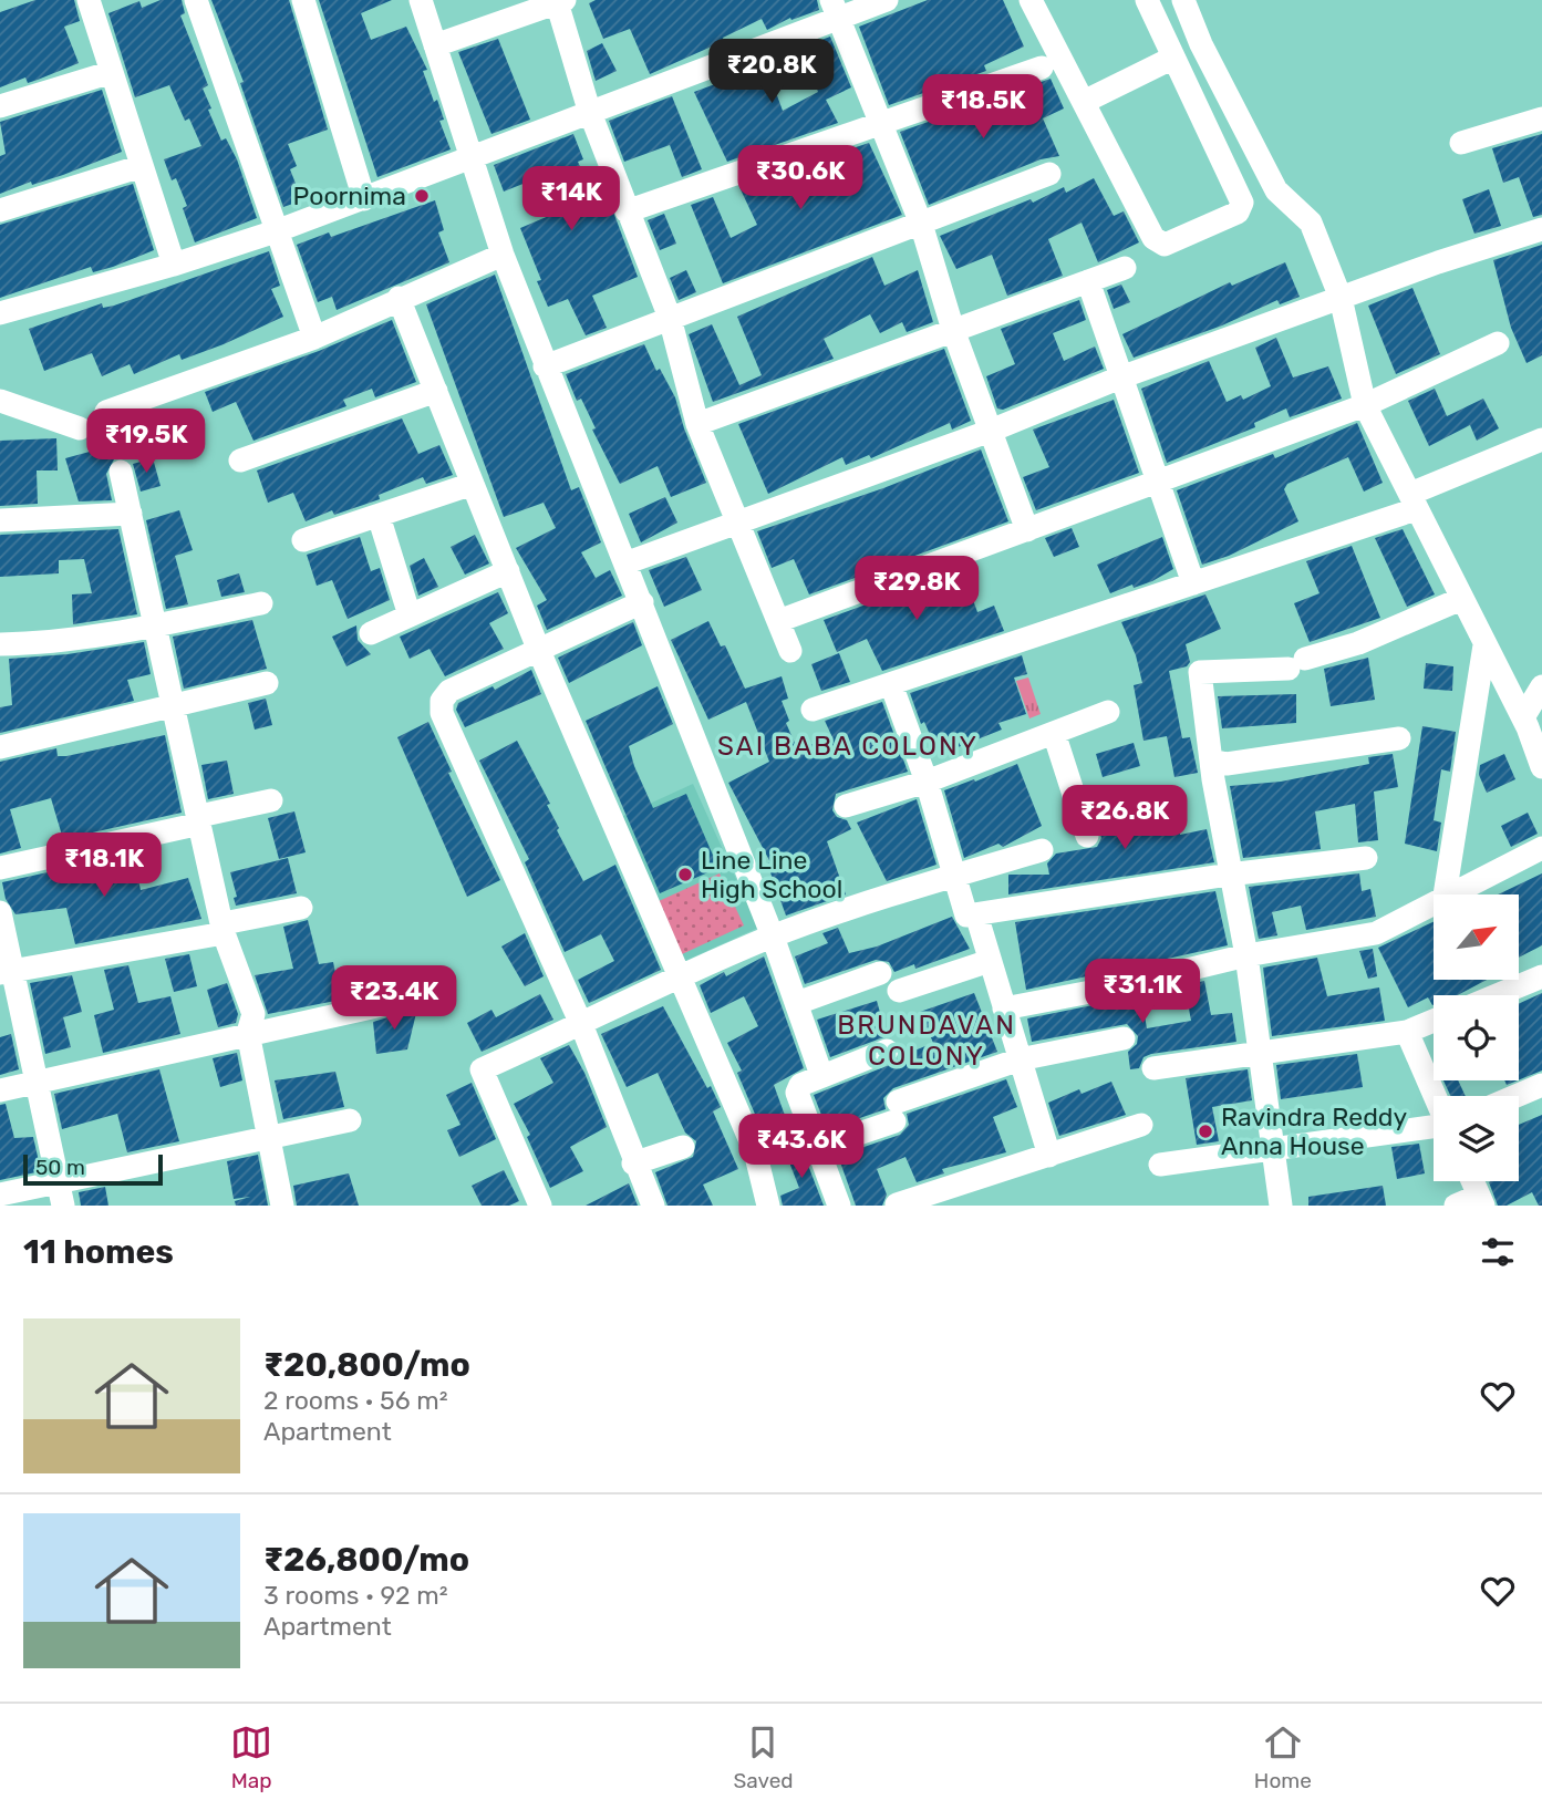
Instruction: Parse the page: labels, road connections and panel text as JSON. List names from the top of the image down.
{
  "districts": ["SAI BABA COLONY", "BRUNDAVAN COLONY"],
  "places": ["Poornima", "Line Line High School", "Ravindra Reddy Anna House"],
  "scale_bar": "50 m",
  "north": "top right",
  "page": {
    "price": [
      "₹20.8K",
      "₹18.5K",
      "₹30.6K",
      "₹14K",
      "₹19.5K",
      "₹29.8K",
      "₹26.8K",
      "₹18.1K",
      "₹31.1K",
      "₹23.4K",
      "₹43.6K"
    ],
    "scale": "50 m",
    "heading": "11 homes",
    "list": [
      {
        "name": "₹20,800/mo",
        "note": "2 rooms · 56 m² · Apartment"
      },
      {
        "name": "₹26,800/mo",
        "note": "3 rooms · 92 m² · Apartment"
      }
    ],
    "tabs": ["Map", "Saved", "Home"]
  }
}
